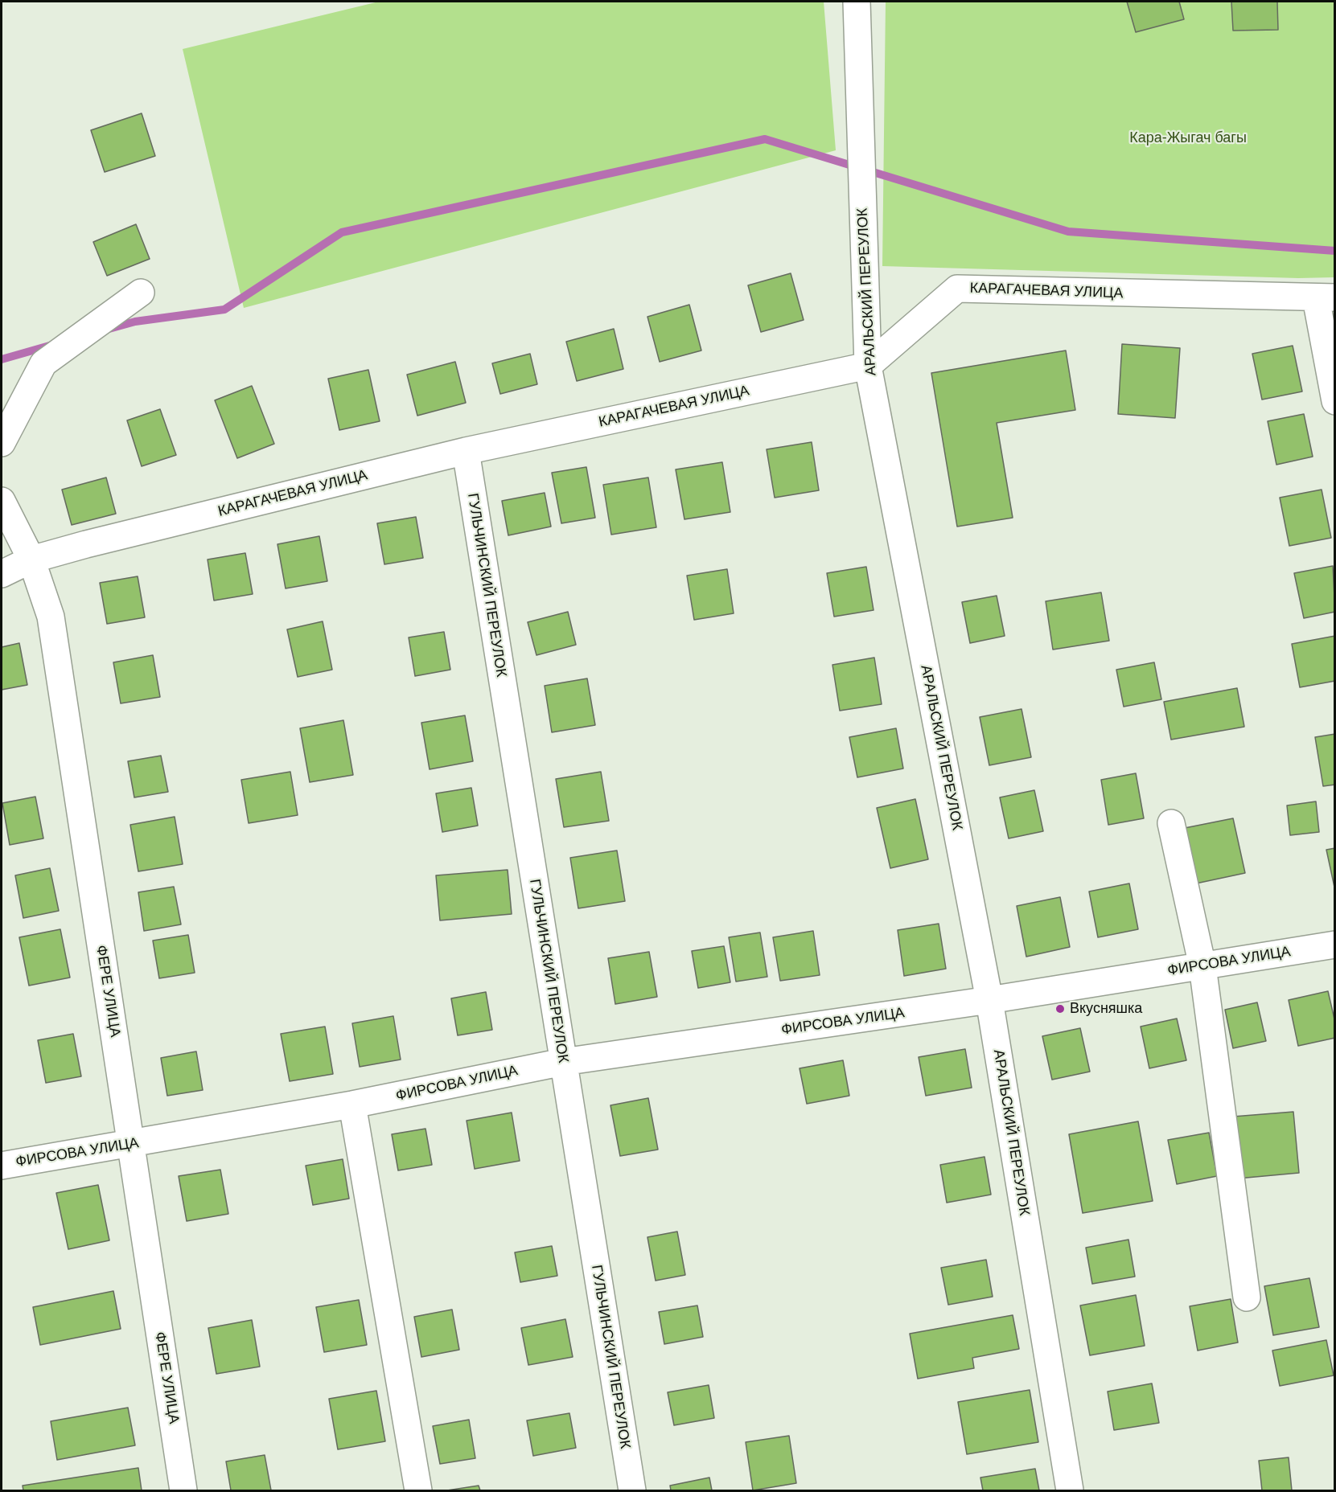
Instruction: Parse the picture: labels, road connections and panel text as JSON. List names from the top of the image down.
{
  "streets": {
    "street": [
      "КАРАГАЧЕВАЯ УЛИЦА",
      "АРАЛЬСКИЙ ПЕРЕУЛОК",
      "ГУЛЬЧИНСКИЙ ПЕРЕУЛОК",
      "ФИРСОВА УЛИЦА",
      "ФЕРЕ УЛИЦА"
    ]
  },
  "crossings": [
    ["КАРАГАЧЕВАЯ УЛИЦА", "АРАЛЬСКИЙ ПЕРЕУЛОК"],
    ["КАРАГАЧЕВАЯ УЛИЦА", "ГУЛЬЧИНСКИЙ ПЕРЕУЛОК"],
    ["КАРАГАЧЕВАЯ УЛИЦА", "ФЕРЕ УЛИЦА"],
    ["АРАЛЬСКИЙ ПЕРЕУЛОК", "ФИРСОВА УЛИЦА"],
    ["ГУЛЬЧИНСКИЙ ПЕРЕУЛОК", "ФИРСОВА УЛИЦА"],
    ["ФИРСОВА УЛИЦА", "ФЕРЕ УЛИЦА"]
  ],
  "parks": ["Кара-Жыгач багы"],
  "places": ["Вкусняшка"]
}
